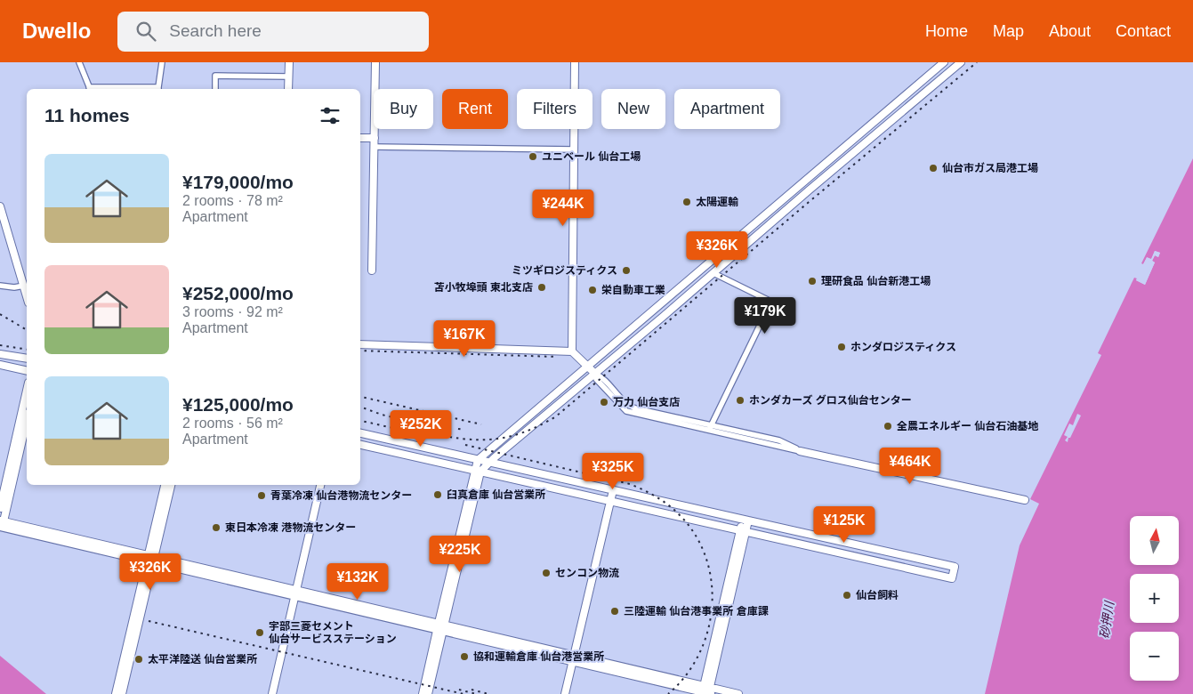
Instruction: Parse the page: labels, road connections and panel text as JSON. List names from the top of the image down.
{
  "water": ["砂押川"],
  "places": [
    "ユニベール 仙台工場",
    "仙台市ガス局港工場",
    "太陽運輸",
    "ミツギロジスティクス",
    "理研食品 仙台新港工場",
    "苫小牧埠頭 東北支店",
    "栄自動車工業",
    "ホンダロジスティクス",
    "ホンダカーズ グロス仙台センター",
    "万力 仙台支店",
    "全農エネルギー 仙台石油基地",
    "臼真倉庫 仙台営業所",
    "青葉冷凍 仙台港物流センター",
    "東日本冷凍 港物流センター",
    "センコン物流",
    "仙台飼料",
    "三陸運輸 仙台港事業所 倉庫課",
    "宇部三菱セメント 仙台サービスステーション",
    "協和運輸倉庫 仙台港営業所",
    "太平洋陸送 仙台営業所"
  ],
  "north": "top",
  "page": {
    "header": "Dwello",
    "search": "Search here",
    "nav": [
      "Home",
      "Map",
      "About",
      "Contact"
    ],
    "chip": [
      "Buy",
      "Rent",
      "Filters",
      "New",
      "Apartment"
    ],
    "heading": "11 homes",
    "list": [
      {
        "name": "¥179,000/mo",
        "note": "2 rooms · 78 m² · Apartment"
      },
      {
        "name": "¥252,000/mo",
        "note": "3 rooms · 92 m² · Apartment"
      },
      {
        "name": "¥125,000/mo",
        "note": "2 rooms · 56 m² · Apartment"
      }
    ],
    "price": [
      "¥244K",
      "¥326K",
      "¥179K",
      "¥167K",
      "¥252K",
      "¥464K",
      "¥325K",
      "¥125K",
      "¥225K",
      "¥326K",
      "¥132K"
    ],
    "map_buttons": ["+", "−"]
  }
}
